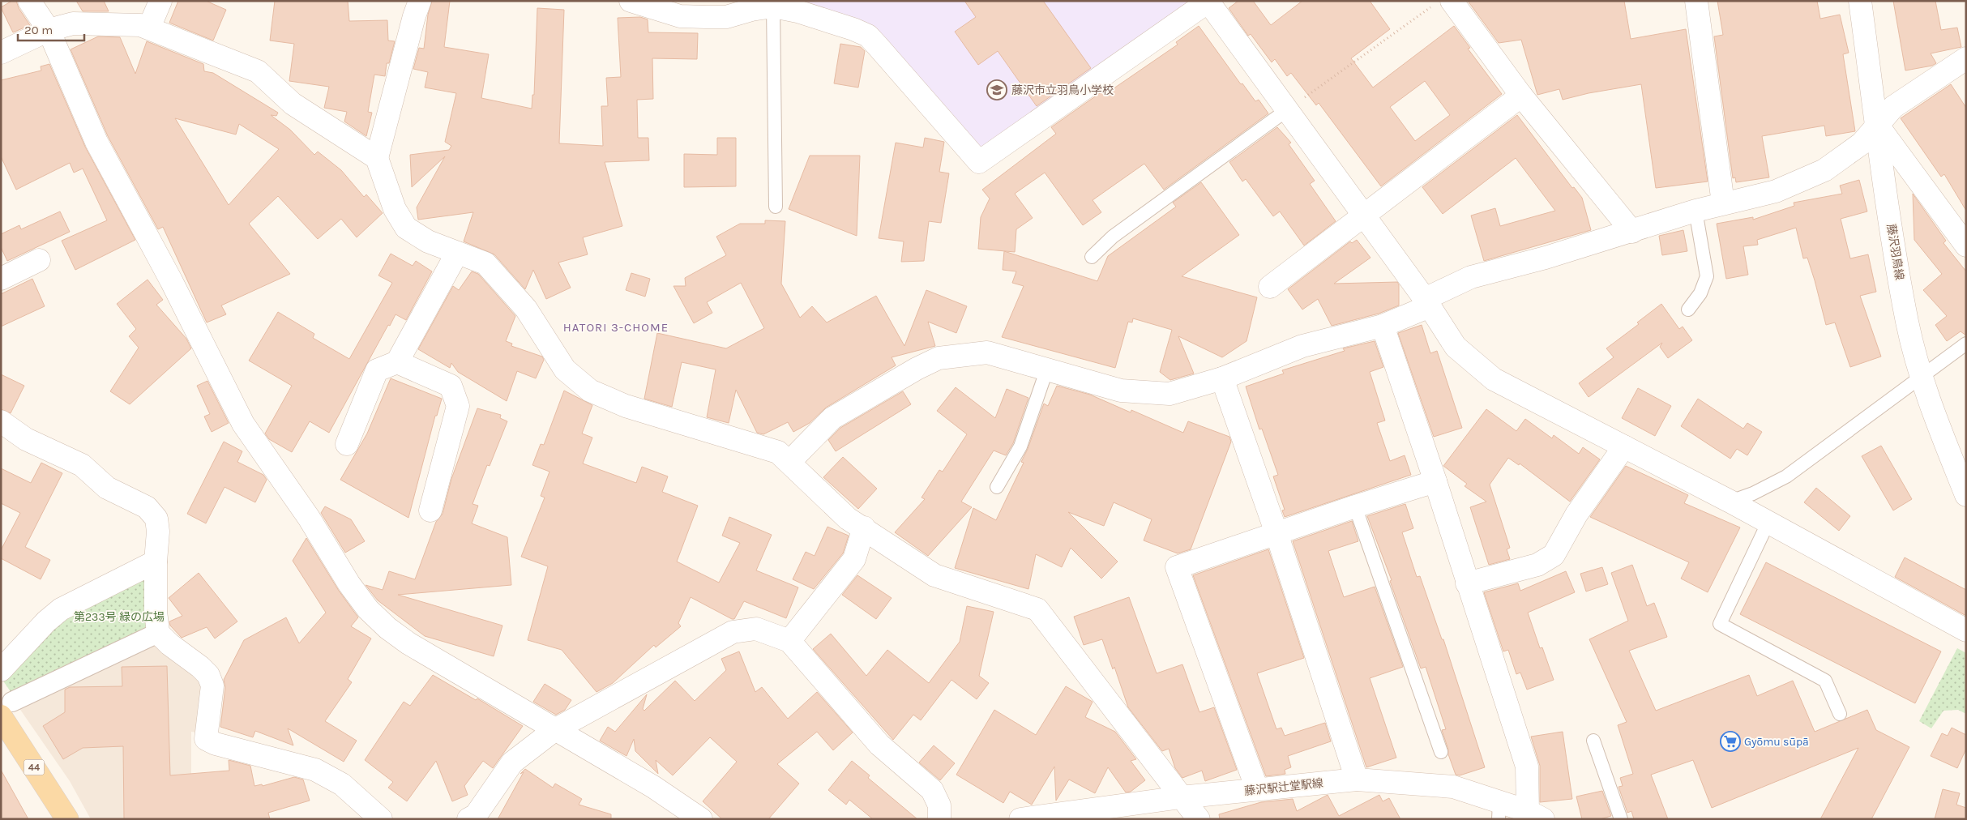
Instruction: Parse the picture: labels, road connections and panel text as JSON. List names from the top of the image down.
{
  "streets": {
    "main road": ["44"],
    "street": ["藤沢羽鳥線", "藤沢駅辻堂駅線"]
  },
  "districts": ["HATORI 3-CHOME"],
  "parks": ["第233号 緑の広場"],
  "places": {
    "school or university": ["藤沢市立羽鳥小学校"],
    "supermarket": ["Gyōmu sūpā"]
  },
  "scale_bar": "20 m"
}
